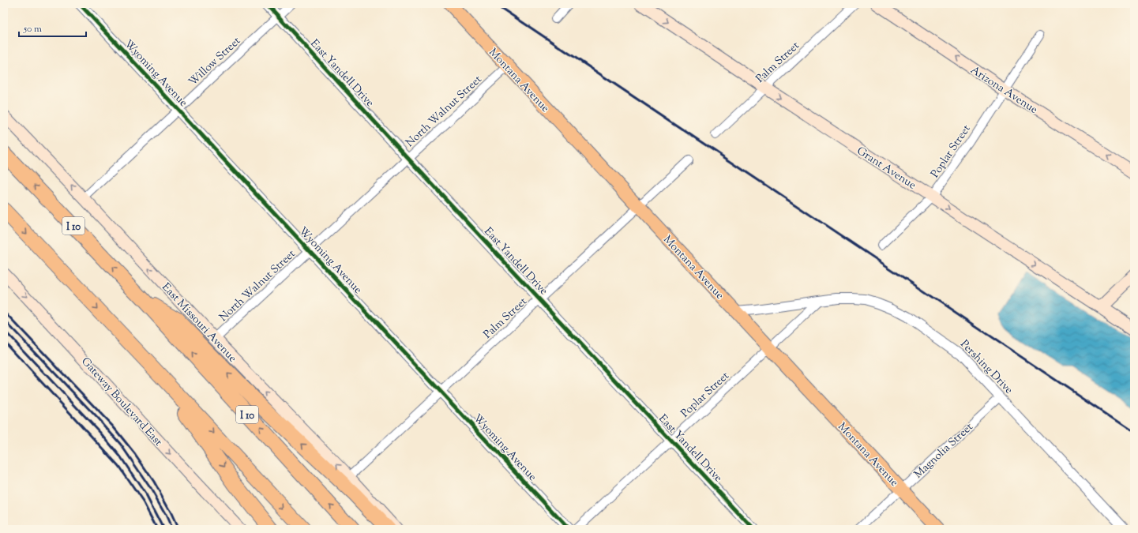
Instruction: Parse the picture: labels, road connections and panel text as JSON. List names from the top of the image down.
{
  "streets": {
    "highway": ["I 10"],
    "main road": [
      "Montana Avenue",
      "Arizona Avenue",
      "Grant Avenue",
      "East Missouri Avenue",
      "Gateway Boulevard East"
    ],
    "street": [
      "Willow Street",
      "Palm Street",
      "Wyoming Avenue",
      "East Yandell Drive",
      "North Walnut Street",
      "Poplar Street",
      "Pershing Drive",
      "Magnolia Street"
    ]
  },
  "crossings": [
    ["Willow Street", "Wyoming Avenue"],
    ["Willow Street", "East Yandell Drive"],
    ["Willow Street", "East Missouri Avenue"],
    ["Palm Street", "Wyoming Avenue"],
    ["Palm Street", "East Yandell Drive"],
    ["Palm Street", "Montana Avenue"],
    ["Palm Street", "Grant Avenue"],
    ["Palm Street", "East Missouri Avenue"],
    ["Wyoming Avenue", "North Walnut Street"],
    ["East Yandell Drive", "North Walnut Street"],
    ["East Yandell Drive", "Poplar Street"],
    ["Montana Avenue", "North Walnut Street"],
    ["Montana Avenue", "Poplar Street"],
    ["Montana Avenue", "Pershing Drive"],
    ["Montana Avenue", "Magnolia Street"],
    ["Arizona Avenue", "Poplar Street"],
    ["North Walnut Street", "East Missouri Avenue"],
    ["Poplar Street", "Grant Avenue"],
    ["Poplar Street", "Pershing Drive"],
    ["Pershing Drive", "Magnolia Street"]
  ],
  "one_way": [
    "Arizona Avenue",
    "Grant Avenue",
    "East Missouri Avenue",
    "Gateway Boulevard East"
  ],
  "scale_bar": "50 m"
}
